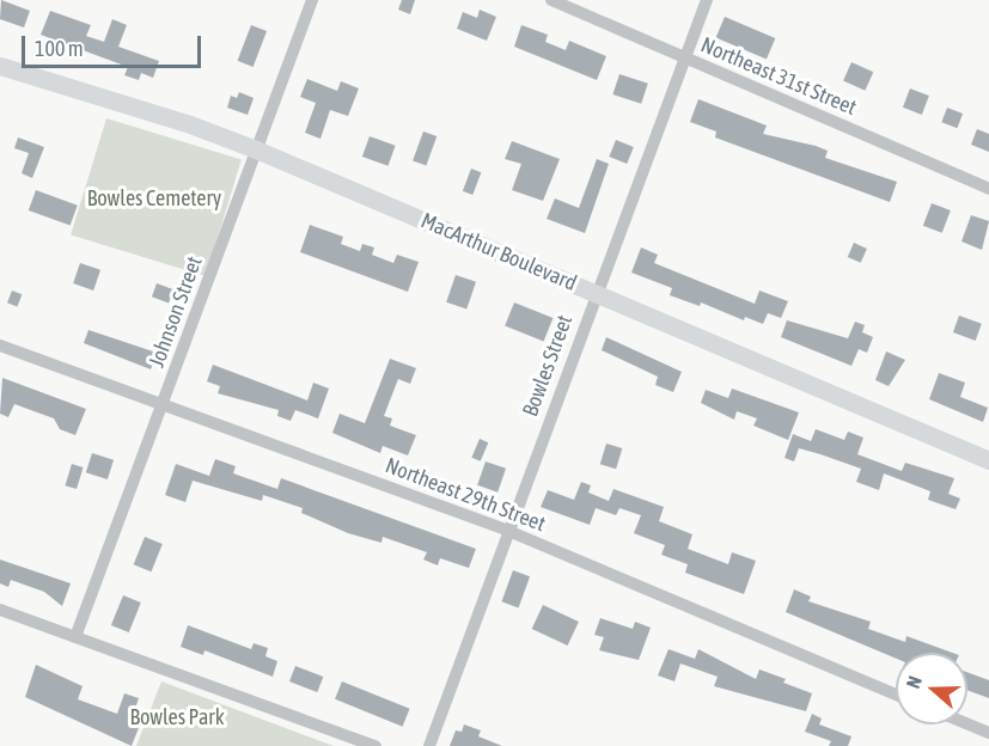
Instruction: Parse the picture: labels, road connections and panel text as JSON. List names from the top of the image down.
{
  "streets": {
    "main road": ["MacArthur Boulevard"],
    "street": [
      "Northeast 31st Street",
      "Johnson Street",
      "Bowles Street",
      "Northeast 29th Street"
    ]
  },
  "crossings": [
    ["Northeast 31st Street", "Bowles Street"],
    ["MacArthur Boulevard", "Johnson Street"],
    ["MacArthur Boulevard", "Bowles Street"],
    ["Johnson Street", "Northeast 29th Street"],
    ["Bowles Street", "Northeast 29th Street"]
  ],
  "parks": ["Bowles Cemetery", "Bowles Park"],
  "scale_bar": "100 m",
  "north": "left"
}
